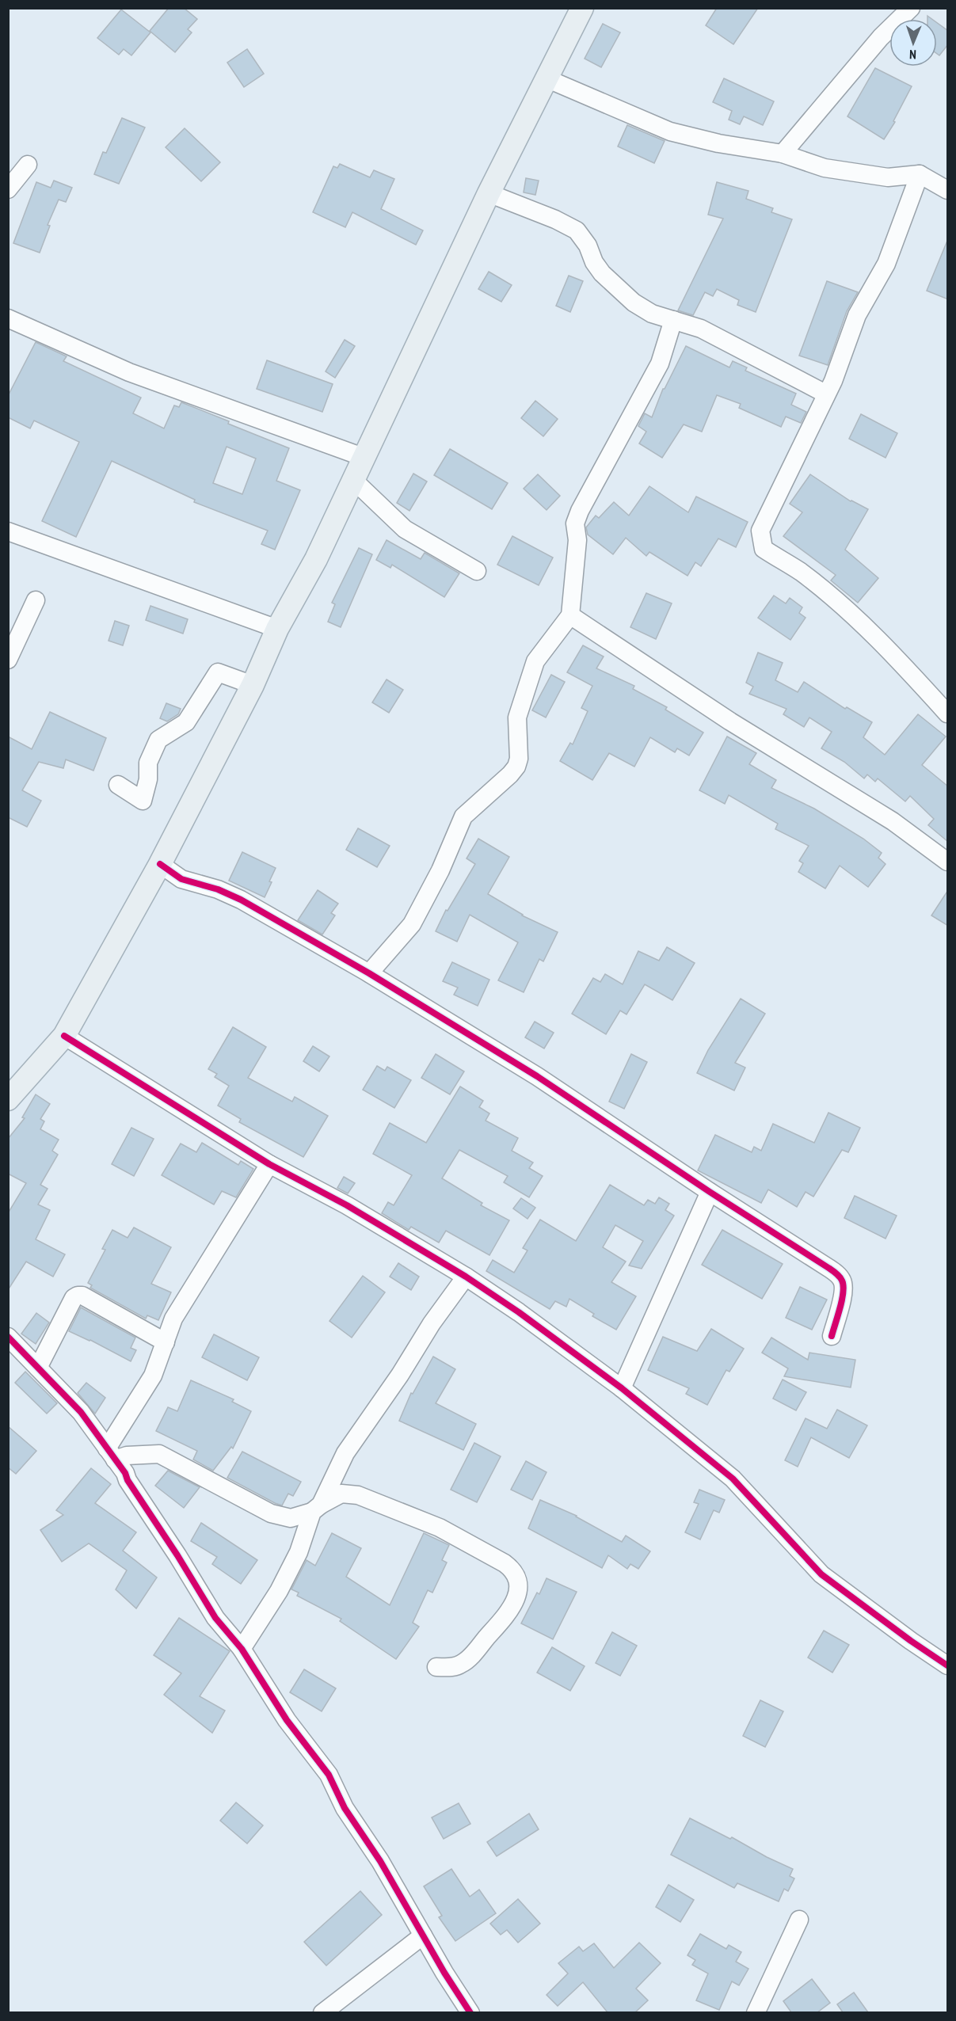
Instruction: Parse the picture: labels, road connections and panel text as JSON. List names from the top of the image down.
{
  "north": "bottom"
}
